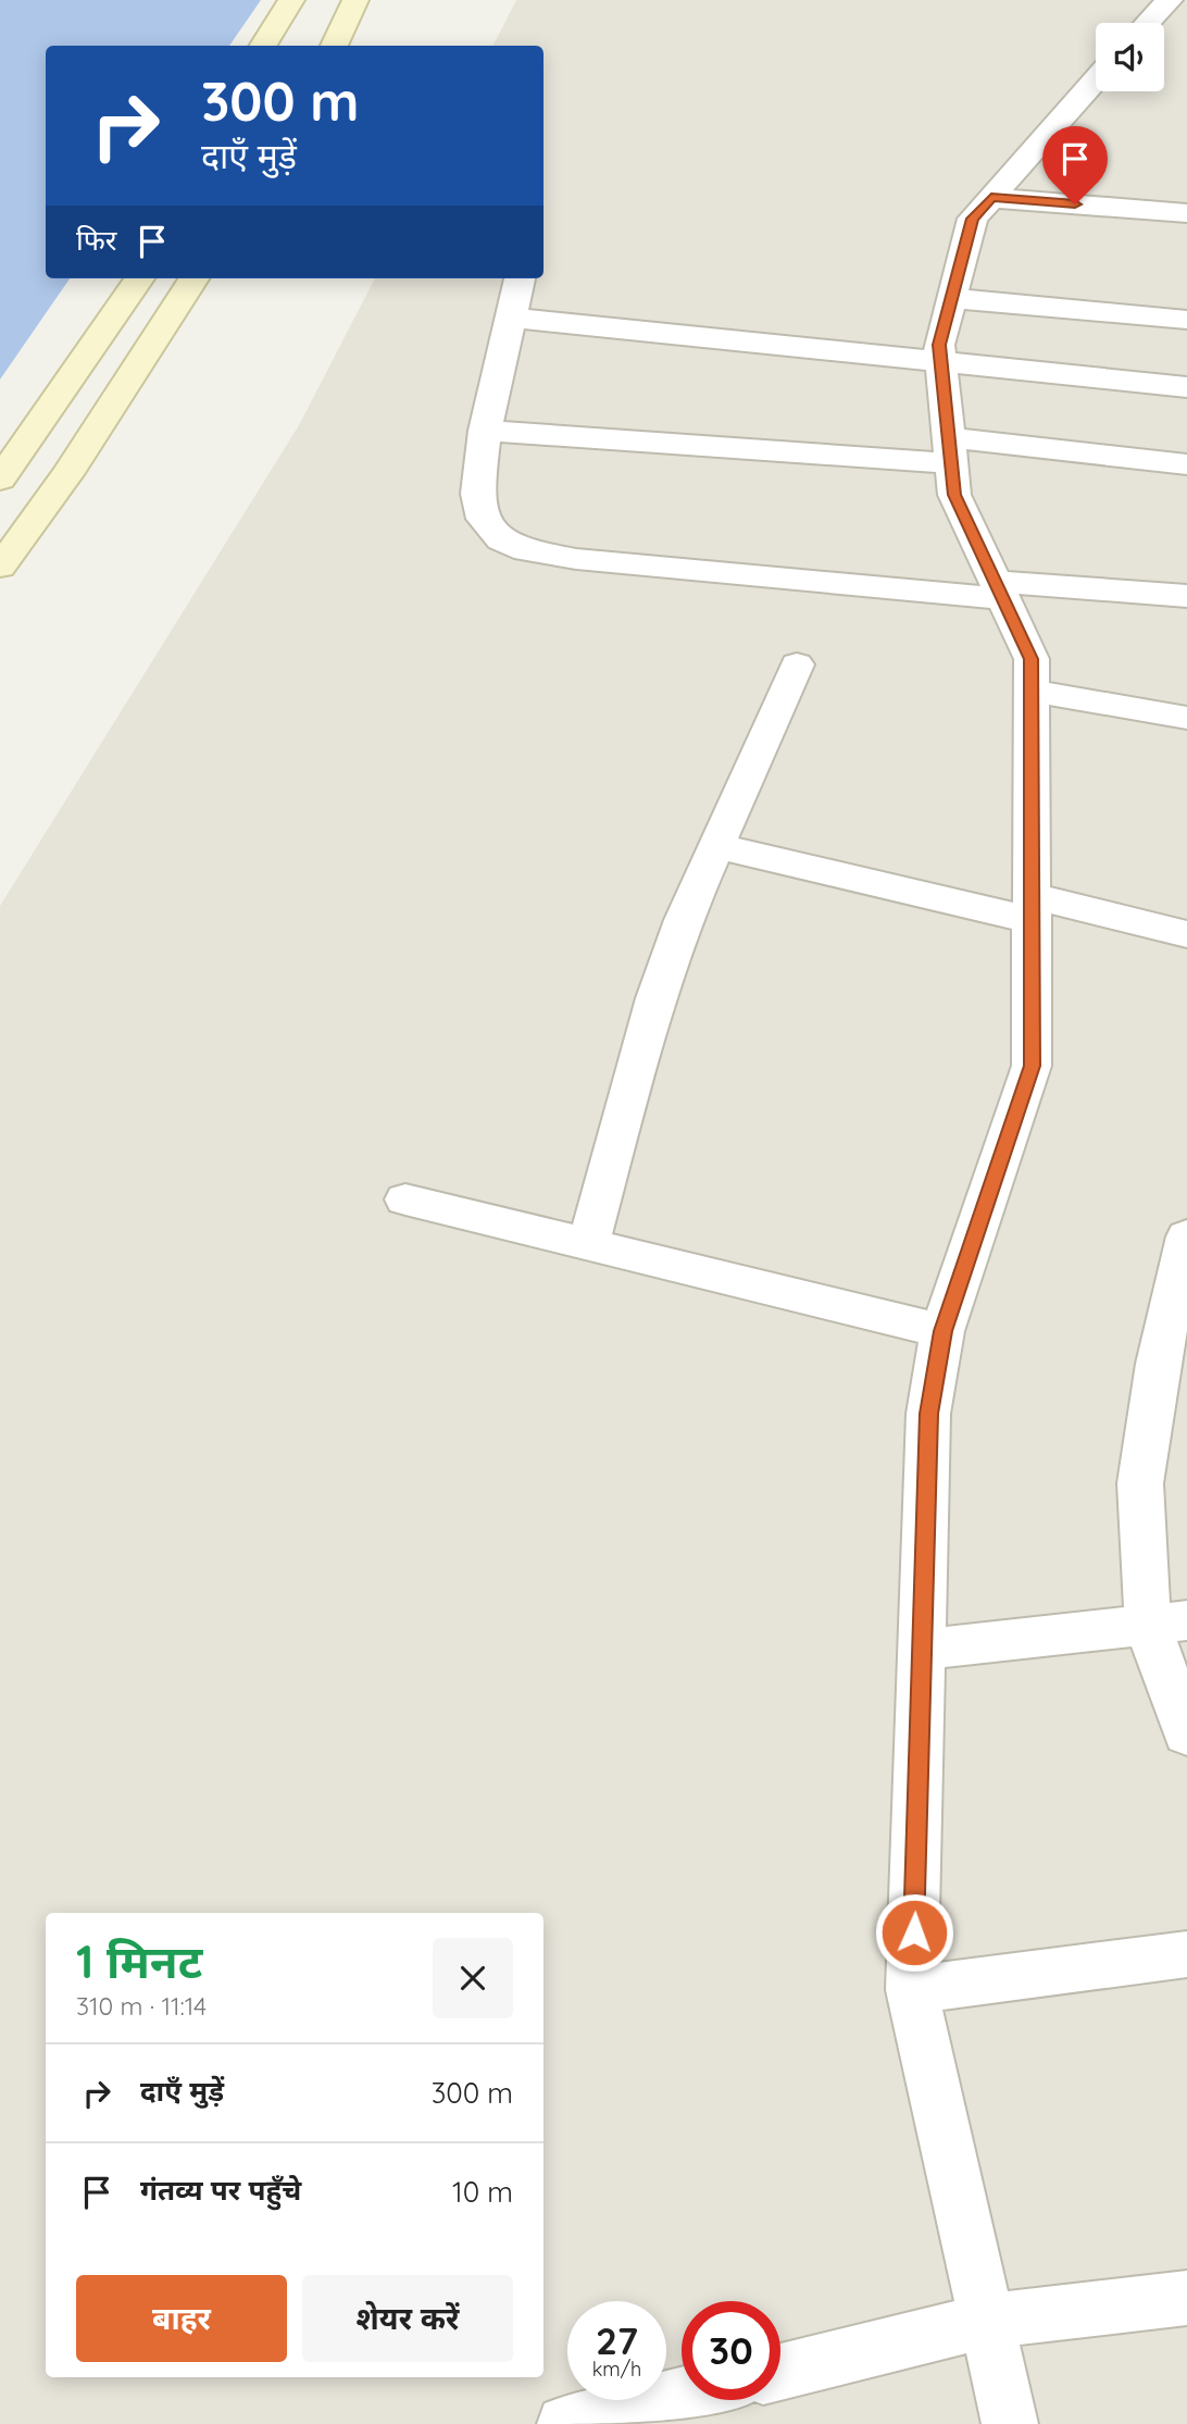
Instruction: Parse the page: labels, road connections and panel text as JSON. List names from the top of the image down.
{
  "page": {
    "turn": ["300 m", "दाएँ मुड़ें"],
    "then": "फिर",
    "heading": ["1 मिनट", "310 m · 11:14"],
    "list": [
      {
        "name": "दाएँ मुड़ें",
        "value": "300 m"
      },
      {
        "name": "गंतव्य पर पहुँचे",
        "value": "10 m"
      }
    ],
    "buttons": ["बाहर", "शेयर करें"],
    "speed": "27 km/h",
    "limit": "30"
  }
}
